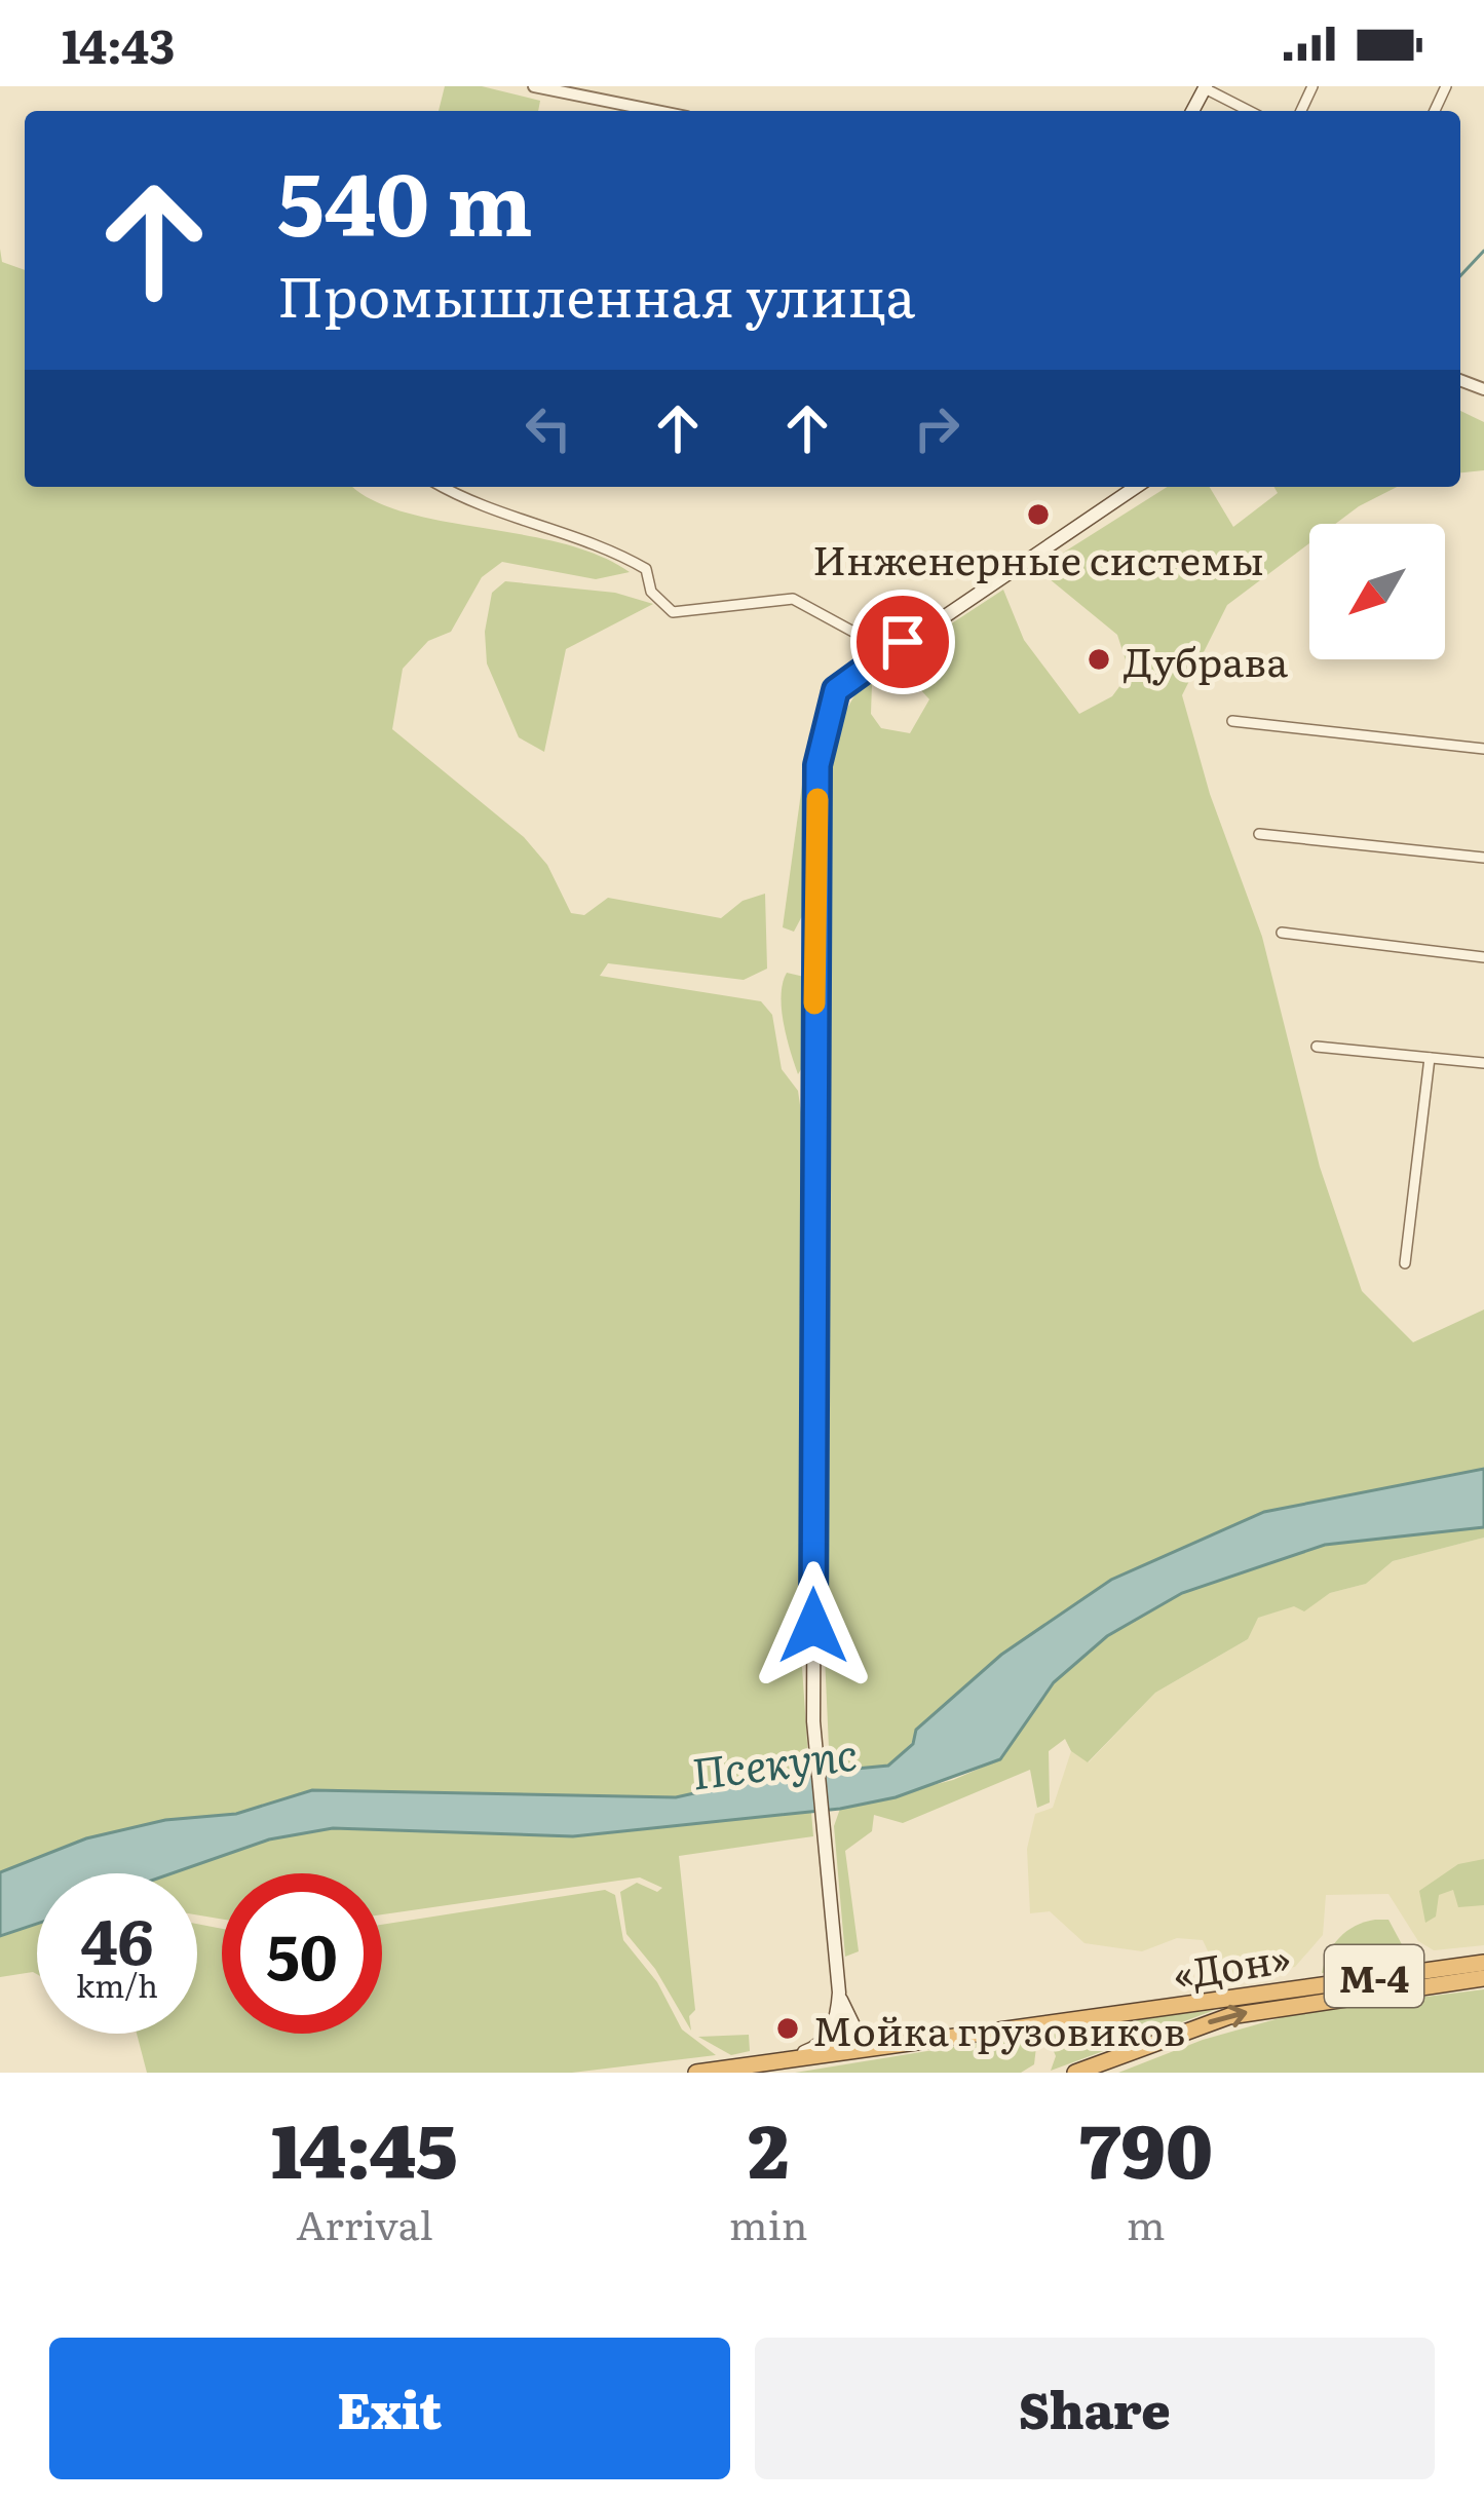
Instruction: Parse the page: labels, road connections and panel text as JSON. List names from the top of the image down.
{
  "streets": {
    "highway": ["«Дон»", "М-4"]
  },
  "crossings": [
    ["«Дон»", "М-4"]
  ],
  "water": ["Псекупс"],
  "places": ["Инженерные системы", "Дубрава", "Мойка грузовиков"],
  "north": "bottom left",
  "page": {
    "status": "14:43",
    "turn": ["540 m", "Промышленная улица"],
    "speed": "46 km/h",
    "limit": "50",
    "eta": [
      "14:45",
      "Arrival",
      "2",
      "min",
      "790",
      "m"
    ],
    "buttons": ["Exit", "Share"]
  }
}
